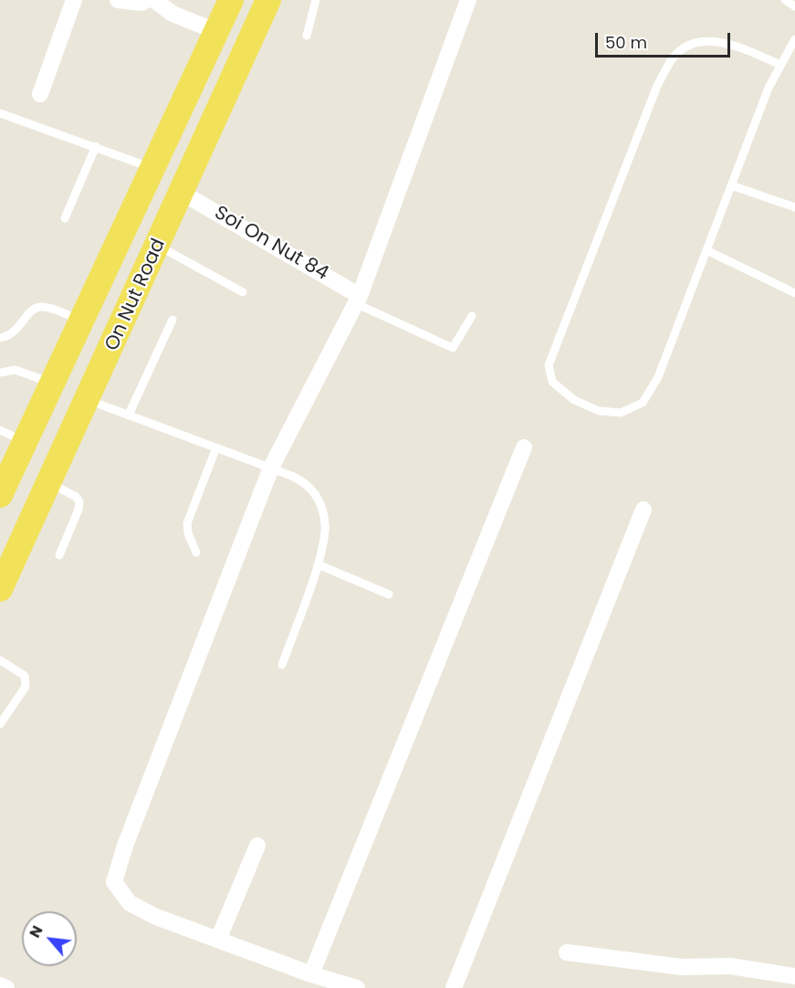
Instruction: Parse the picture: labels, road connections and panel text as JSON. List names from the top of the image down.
{
  "streets": {
    "main road": ["On Nut Road"],
    "street": ["Soi On Nut 84"]
  },
  "crossings": [
    ["Soi On Nut 84", "On Nut Road"]
  ],
  "scale_bar": "50 m",
  "north": "top left"
}
